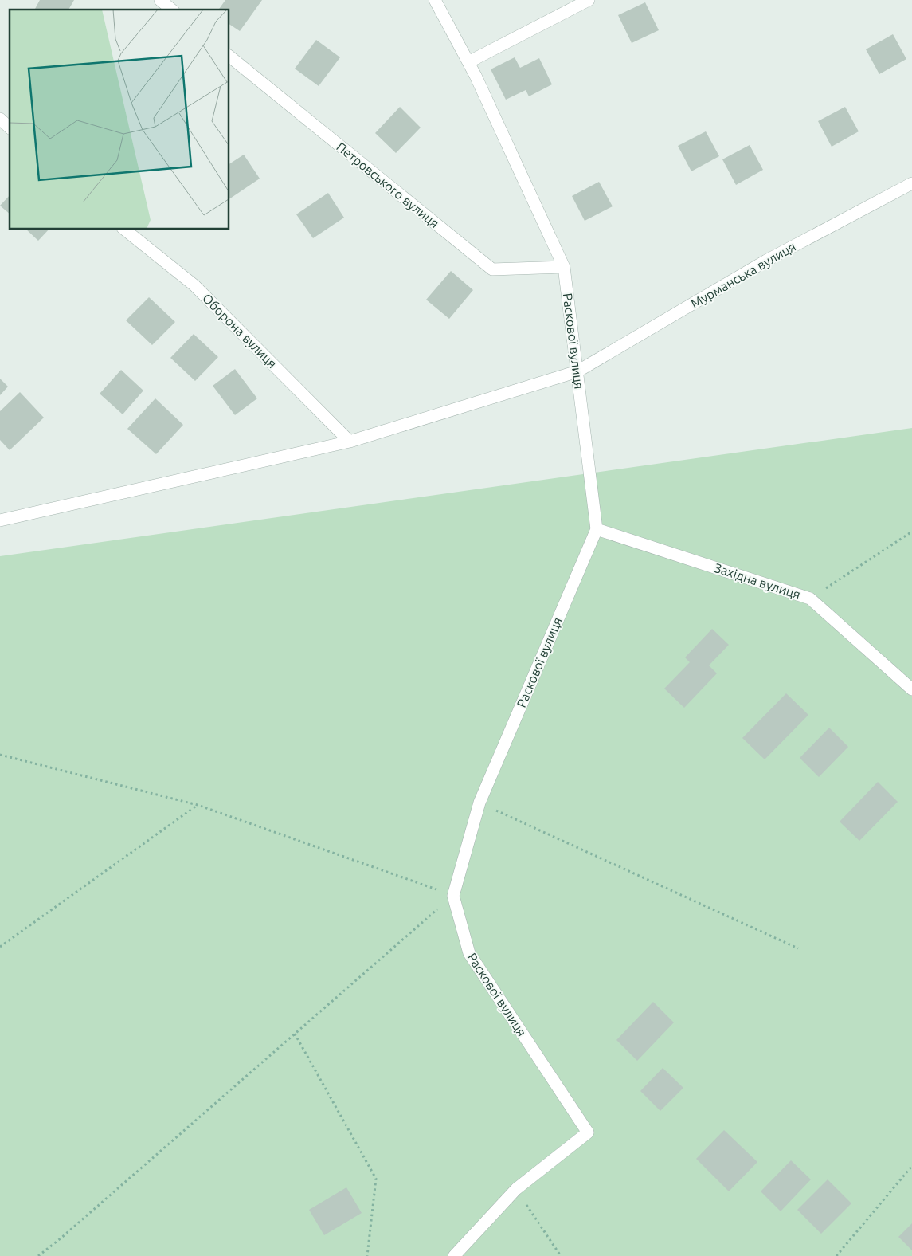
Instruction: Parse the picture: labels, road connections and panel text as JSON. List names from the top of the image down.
{
  "streets": {
    "street": [
      "Петровського вулиця",
      "Мурманська вулиця",
      "Оборона вулиця",
      "Раскової вулиця",
      "Західна вулиця"
    ]
  },
  "crossings": [
    ["Петровського вулиця", "Раскової вулиця"],
    ["Мурманська вулиця", "Оборона вулиця"],
    ["Мурманська вулиця", "Раскової вулиця"],
    ["Раскової вулиця", "Західна вулиця"]
  ]
}
